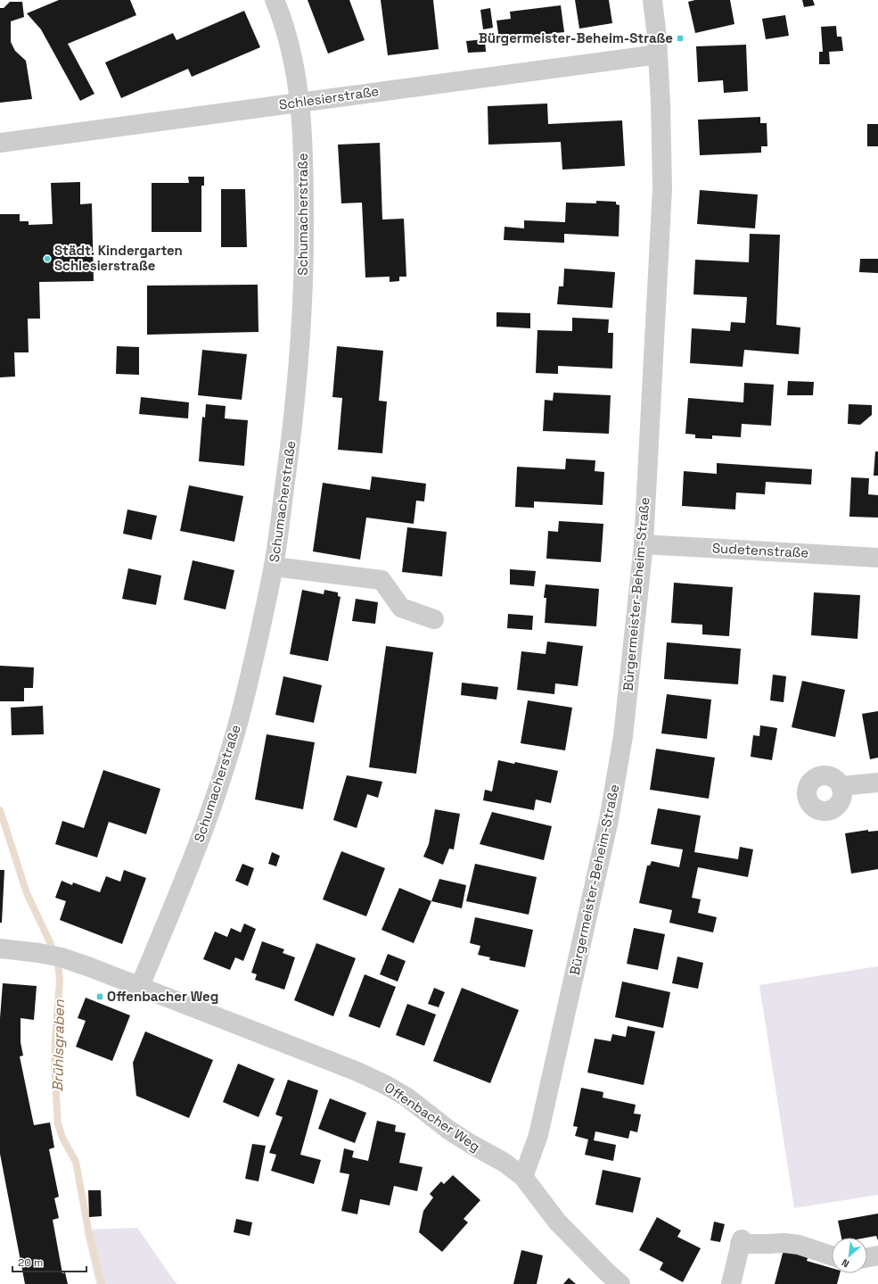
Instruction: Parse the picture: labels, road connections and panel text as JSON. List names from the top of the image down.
{
  "streets": {
    "street": [
      "Schlesierstraße",
      "Schumacherstraße",
      "Sudetenstraße",
      "Bürgermeister-Beheim-Straße",
      "Offenbacher Weg"
    ]
  },
  "crossings": [
    ["Schlesierstraße", "Schumacherstraße"],
    ["Schlesierstraße", "Bürgermeister-Beheim-Straße"],
    ["Schumacherstraße", "Offenbacher Weg"],
    ["Sudetenstraße", "Bürgermeister-Beheim-Straße"],
    ["Bürgermeister-Beheim-Straße", "Offenbacher Weg"]
  ],
  "water": ["Brühlsgraben"],
  "places": {
    "transit": ["Bürgermeister-Beheim-Straße", "Offenbacher Weg"],
    "other": ["Städt. Kindergarten Schlesierstraße"]
  },
  "scale_bar": "20 m",
  "north": "bottom left"
}
